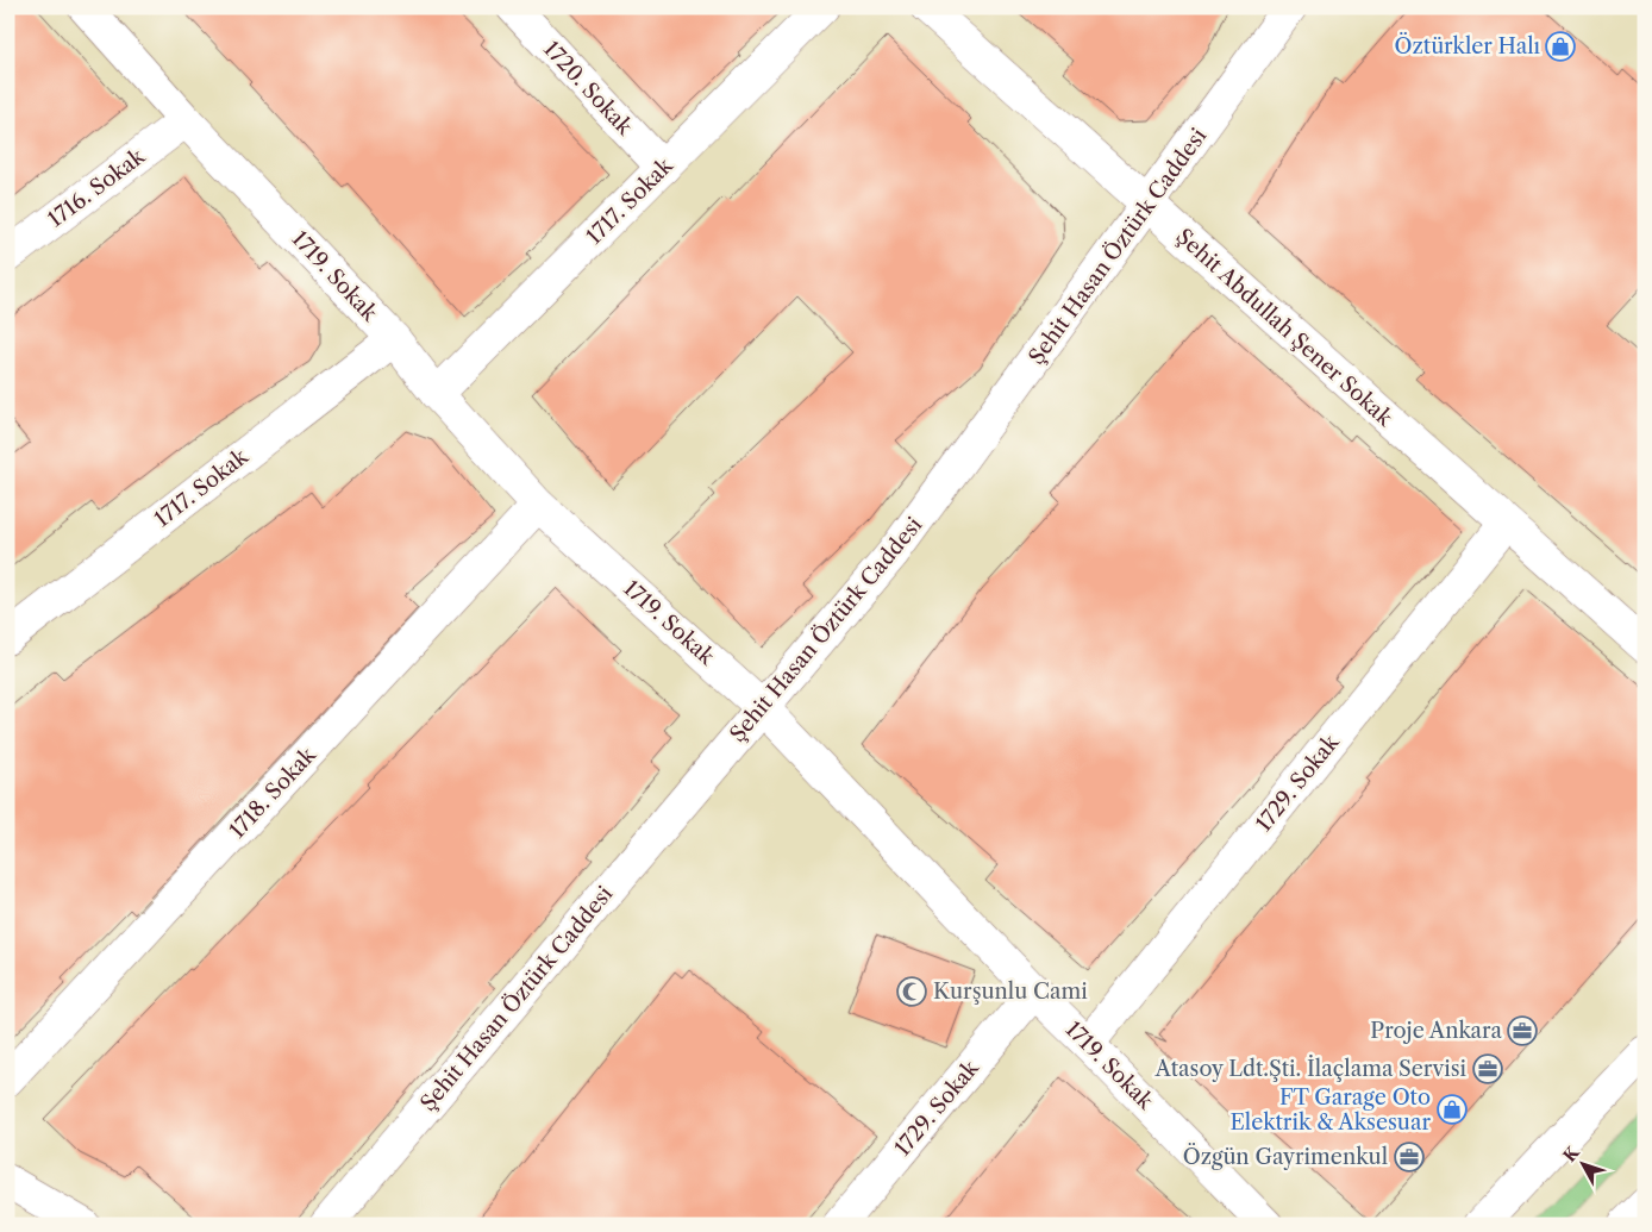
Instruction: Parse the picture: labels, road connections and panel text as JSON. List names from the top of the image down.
{
  "streets": {
    "street": [
      "1720. Sokak",
      "1716. Sokak",
      "1717. Sokak",
      "Şehit Hasan Öztürk Caddesi",
      "1719. Sokak",
      "Şehit Abdullah Şener Sokak",
      "1729. Sokak",
      "1718. Sokak"
    ]
  },
  "crossings": [
    ["1720. Sokak", "1717. Sokak"],
    ["1716. Sokak", "1719. Sokak"],
    ["1717. Sokak", "1719. Sokak"],
    ["Şehit Hasan Öztürk Caddesi", "1719. Sokak"],
    ["Şehit Hasan Öztürk Caddesi", "Şehit Abdullah Şener Sokak"],
    ["1719. Sokak", "1729. Sokak"],
    ["1719. Sokak", "1718. Sokak"],
    ["Şehit Abdullah Şener Sokak", "1729. Sokak"]
  ],
  "places": {
    "shop": ["Öztürkler Halı", "FT Garage Oto Elektrik & Aksesuar"],
    "mosque": ["Kurşunlu Cami"],
    "office": ["Proje Ankara", "Atasoy Ldt.Şti. İlaçlama Servisi", "Özgün Gayrimenkul"]
  },
  "north": "top left"
}
